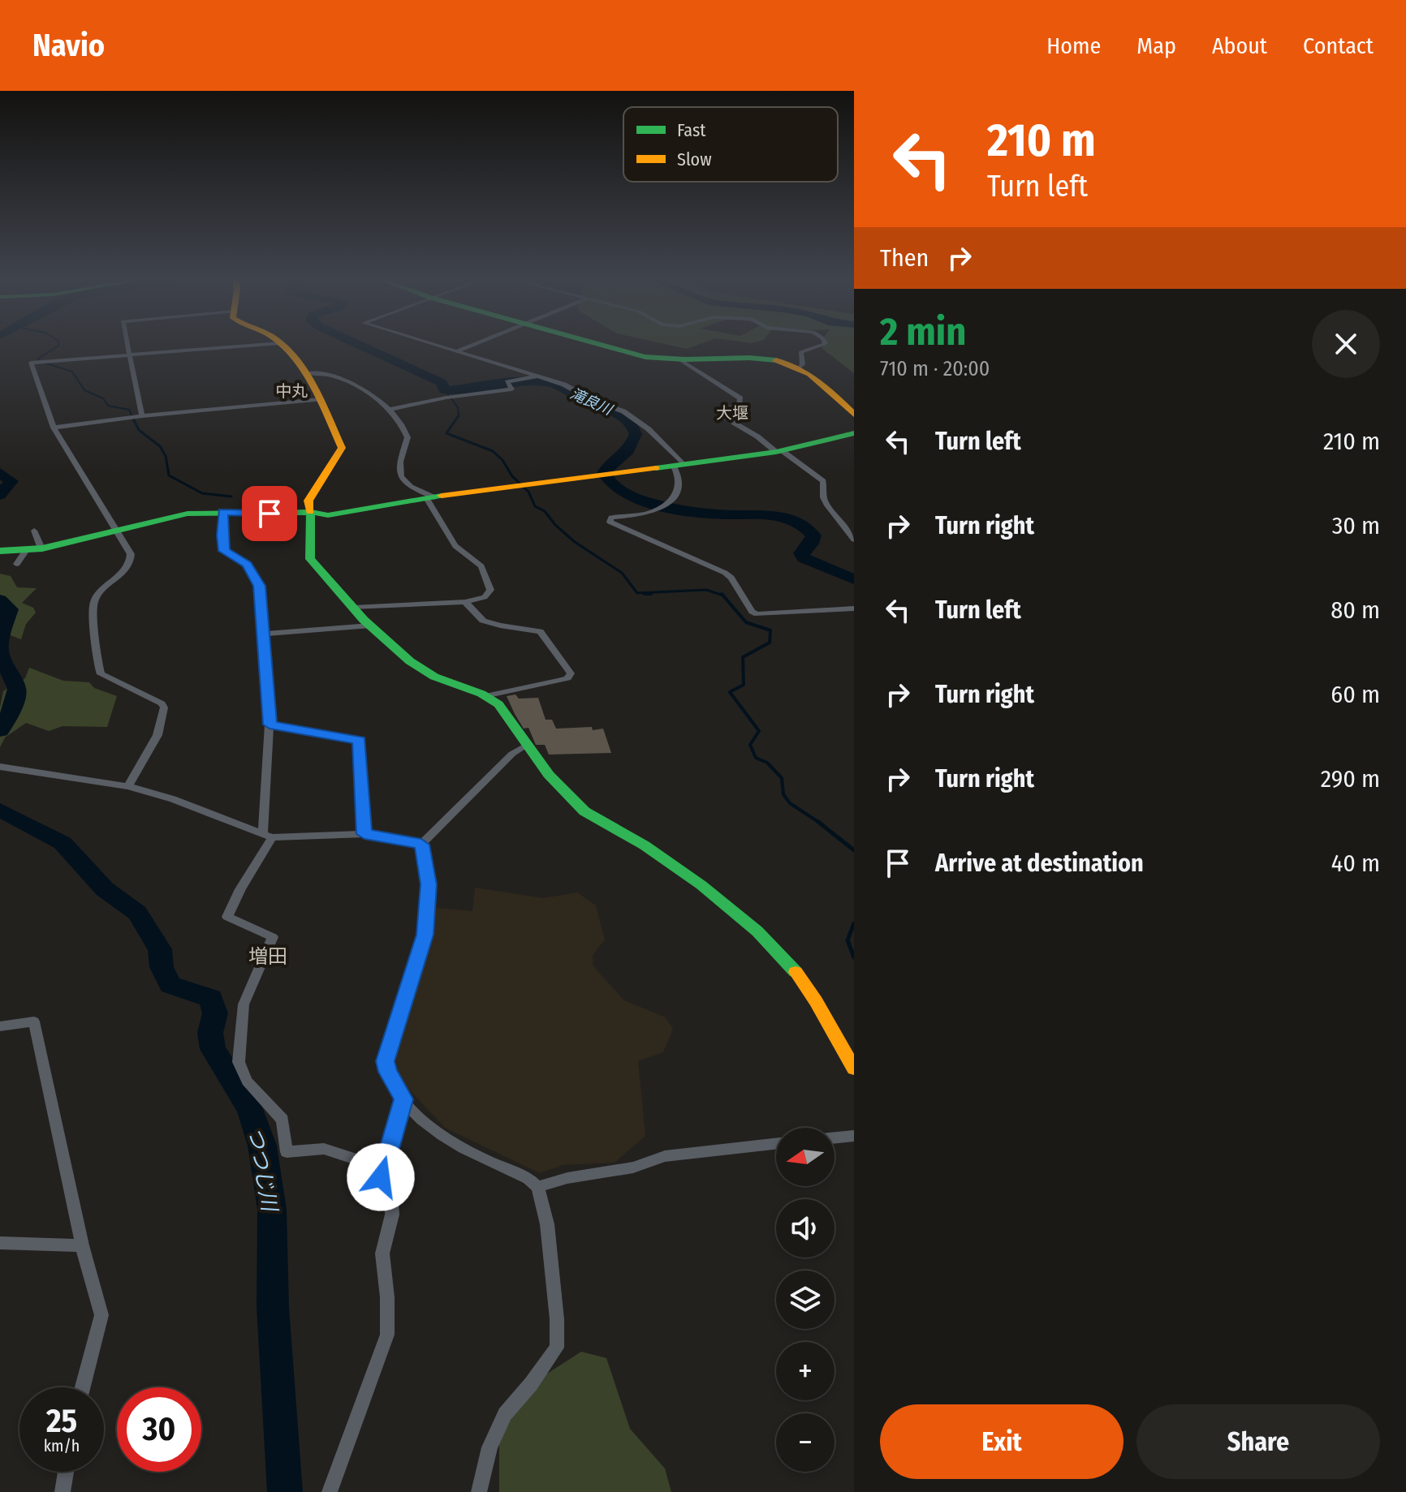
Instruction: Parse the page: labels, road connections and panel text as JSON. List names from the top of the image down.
{
  "districts": ["中丸", "大堰", "増田"],
  "water": ["滝良川", "つつじ川"],
  "legend": ["Fast", "Slow"],
  "north": "left",
  "page": {
    "header": "Navio",
    "nav": [
      "Home",
      "Map",
      "About",
      "Contact"
    ],
    "turn": ["210 m", "Turn left"],
    "then": "Then",
    "heading": ["2 min", "710 m · 20:00"],
    "list": [
      {
        "name": "Turn left",
        "value": "210 m"
      },
      {
        "name": "Turn right",
        "value": "30 m"
      },
      {
        "name": "Turn left",
        "value": "80 m"
      },
      {
        "name": "Turn right",
        "value": "60 m"
      },
      {
        "name": "Turn right",
        "value": "290 m"
      },
      {
        "name": "Arrive at destination",
        "value": "40 m"
      }
    ],
    "map_buttons": ["+", "−"],
    "speed": "25 km/h",
    "limit": "30",
    "buttons": ["Exit", "Share"]
  }
}
